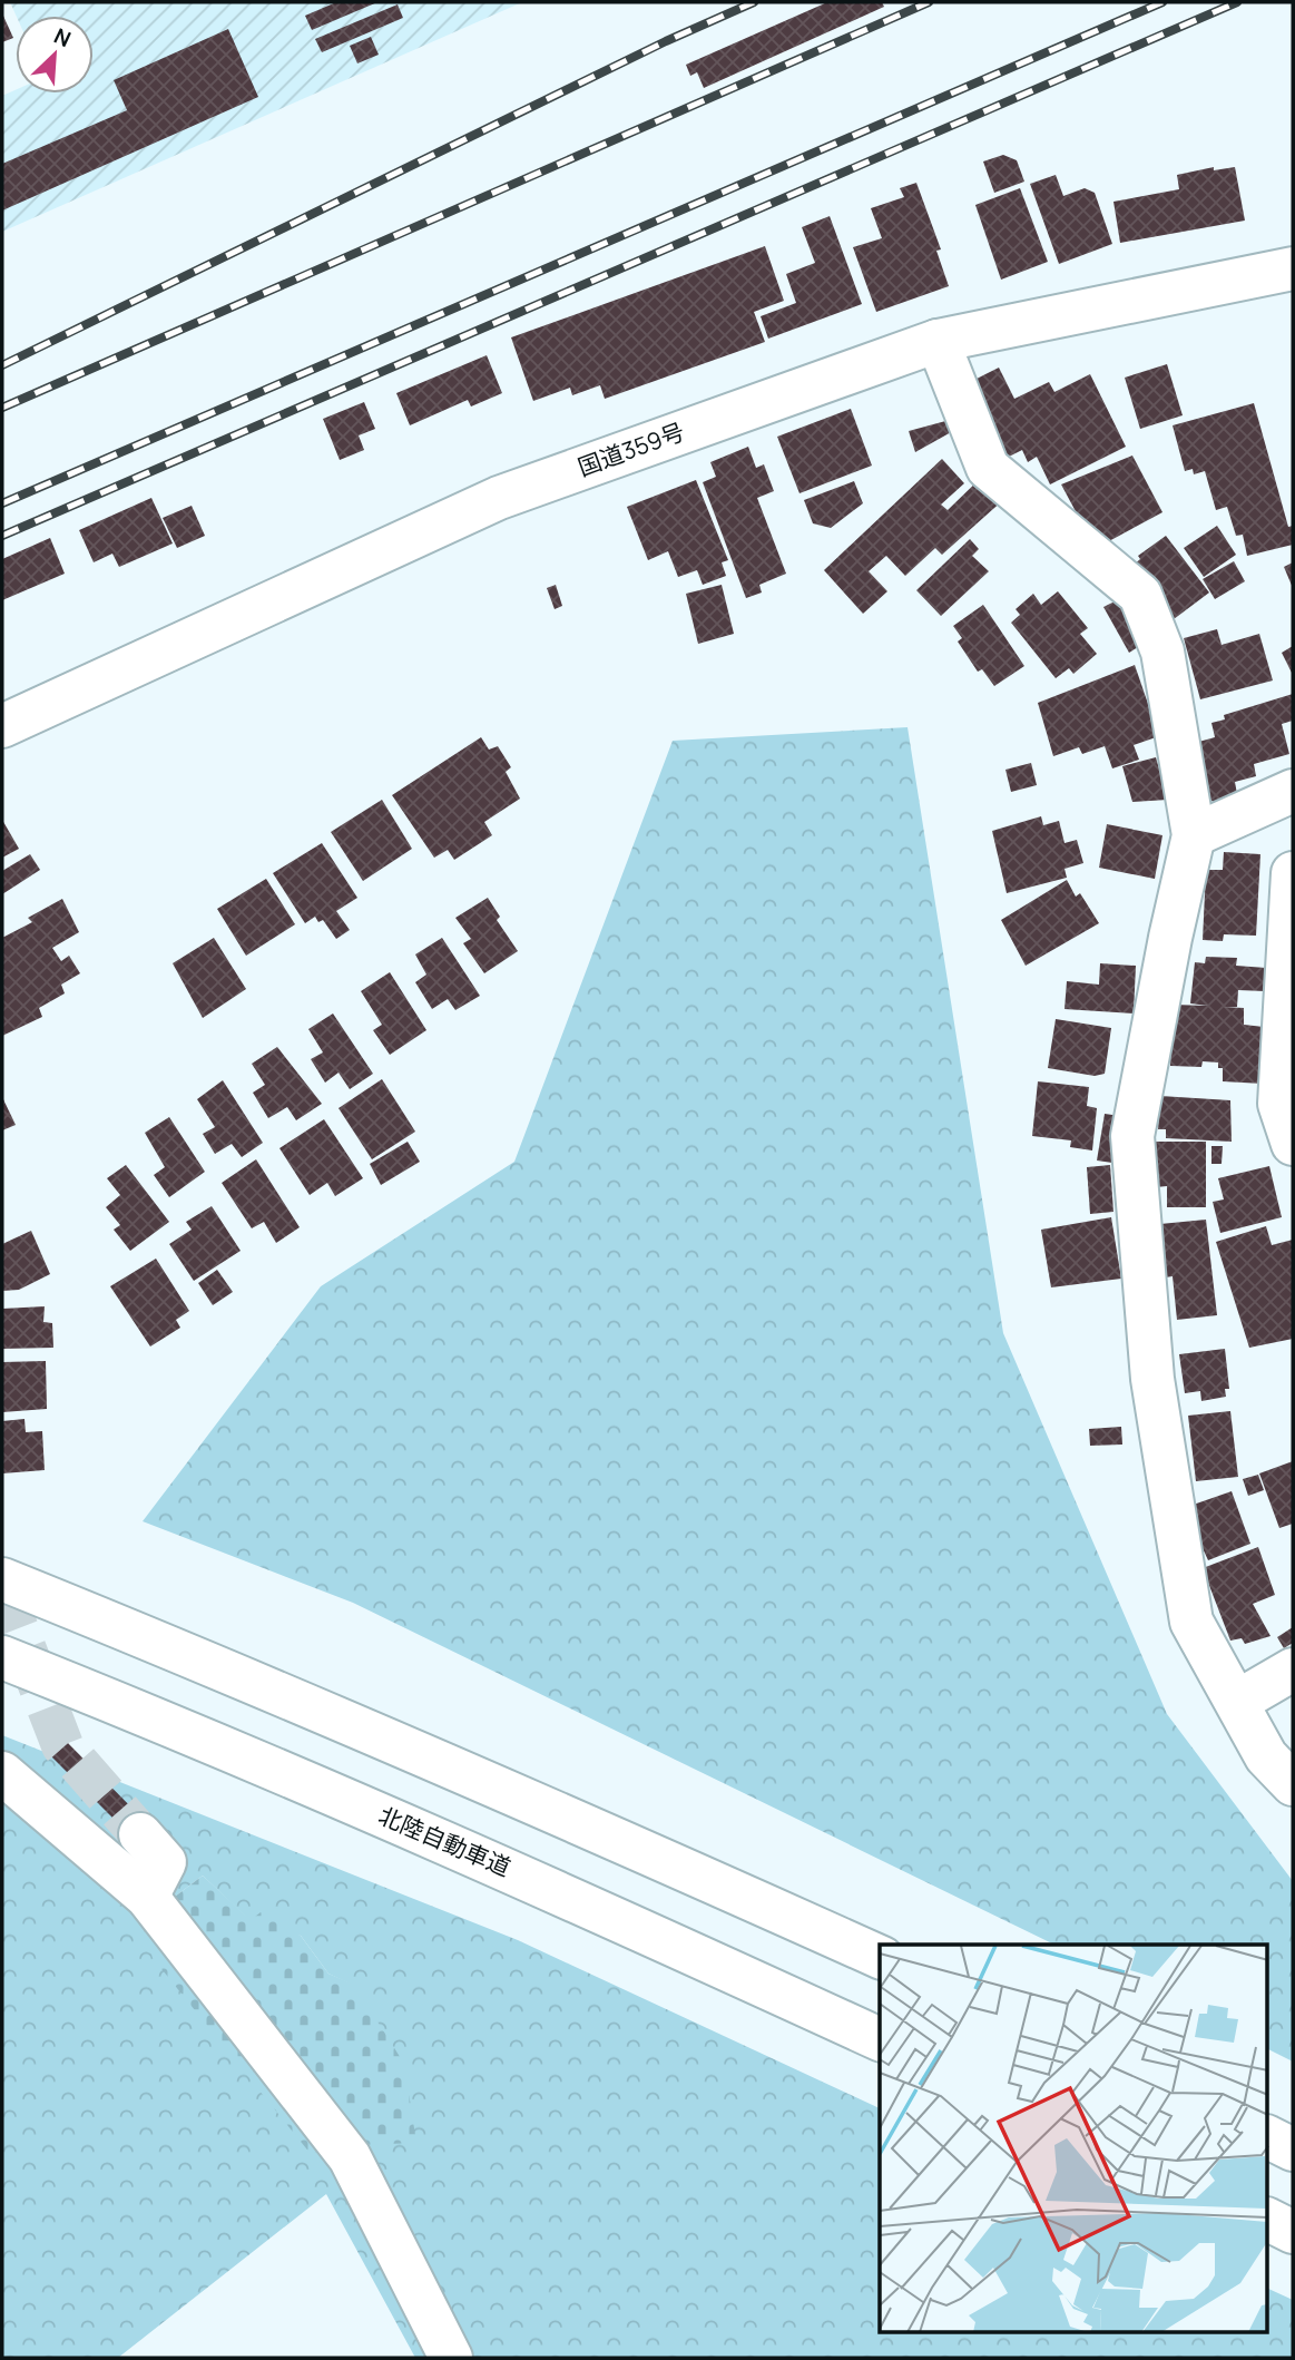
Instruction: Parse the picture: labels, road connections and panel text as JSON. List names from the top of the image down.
{
  "streets": {
    "main road": ["国道359号", "北陸自動車道"]
  },
  "north": "top right"
}
